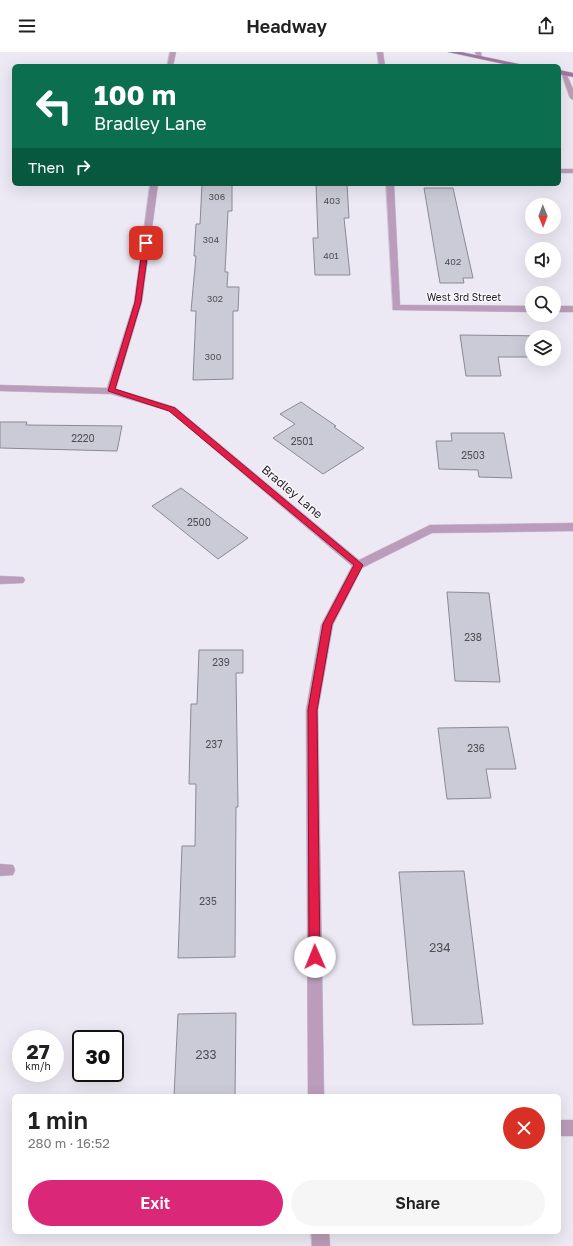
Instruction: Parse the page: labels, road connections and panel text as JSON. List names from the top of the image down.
{
  "streets": {
    "street": ["West 3rd Street", "Bradley Lane"]
  },
  "house_numbers": [
    "306",
    "403",
    "304",
    "401",
    "402",
    "302",
    "300",
    "2220",
    "2501",
    "2503",
    "2500",
    "238",
    "239",
    "237",
    "236",
    "235",
    "234",
    "233"
  ],
  "north": "bottom",
  "page": {
    "header": "Headway",
    "turn": ["100 m", "Bradley Lane"],
    "then": "Then",
    "speed": "27 km/h",
    "limit": "30",
    "heading": ["1 min", "280 m · 16:52"],
    "buttons": ["Exit", "Share"]
  }
}
